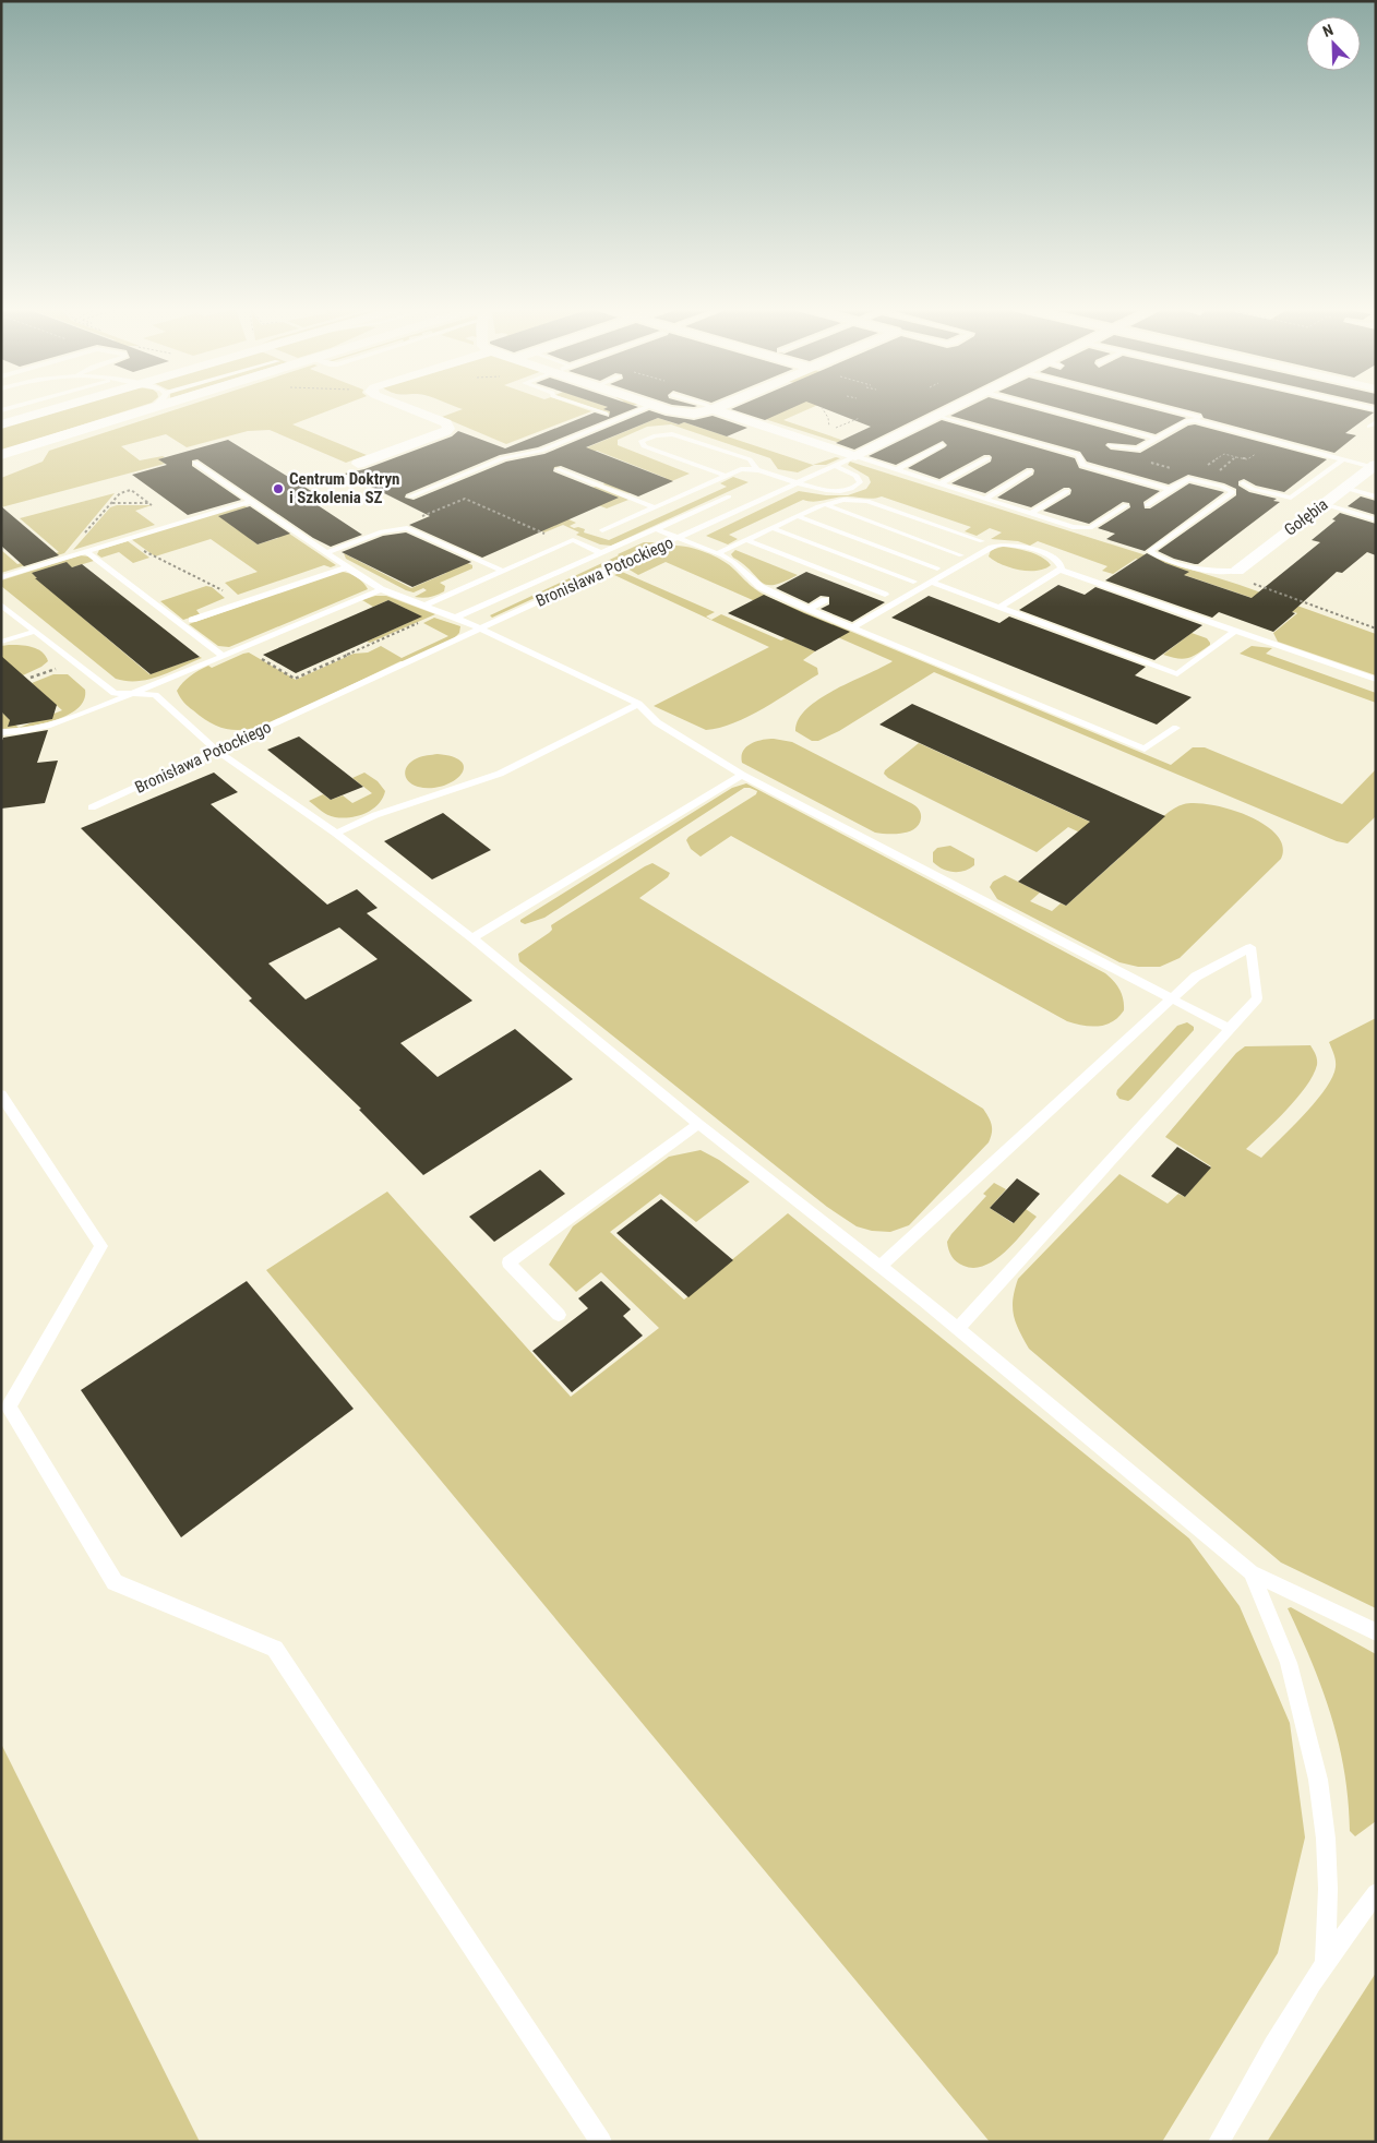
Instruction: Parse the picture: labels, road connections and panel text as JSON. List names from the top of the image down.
{
  "streets": {
    "street": ["Gołębia", "Bronisława Potockiego"]
  },
  "places": ["Centrum Doktryn i Szkolenia SZ"],
  "north": "top left"
}
